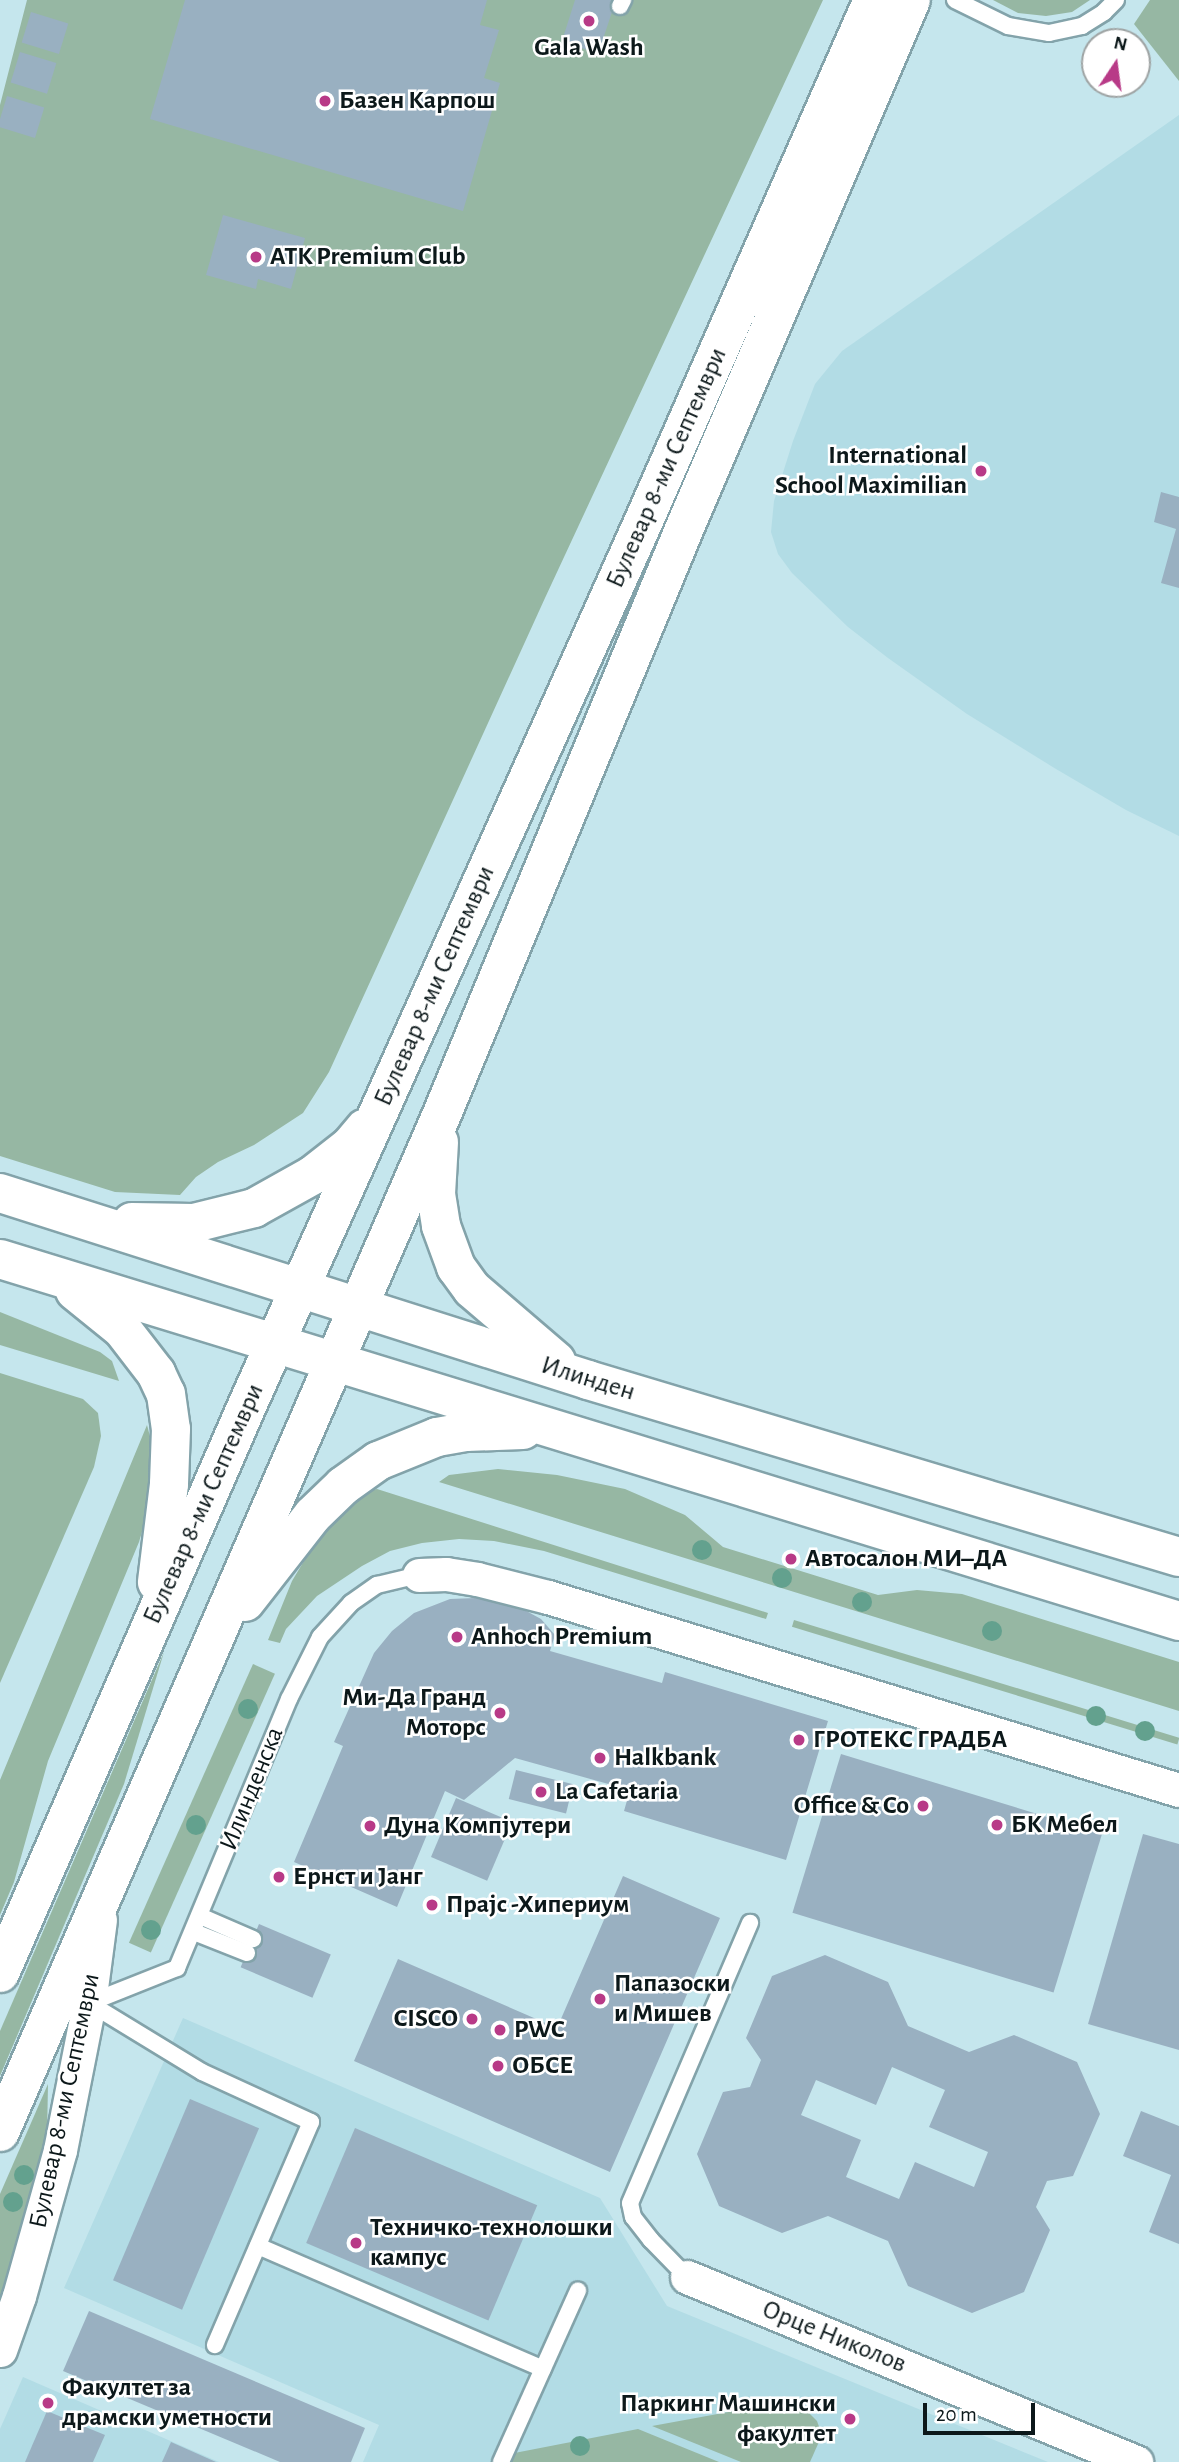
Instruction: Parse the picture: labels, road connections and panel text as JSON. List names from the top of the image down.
{
  "streets": {
    "street": ["Булевар 8-ми Септември", "Илинден", "Орце Николов"],
    "lane": ["Илинденска"]
  },
  "crossings": [
    ["Булевар 8-ми Септември", "Илинден"],
    ["Булевар 8-ми Септември", "Илинденска"]
  ],
  "places": [
    "Gala Wash",
    "Базен Карпош",
    "ATK Premium Club",
    "International School Maximilian",
    "Автосалон МИ–ДА",
    "Anhoch Premium",
    "Ми-Да Гранд Моторс",
    "ГРОТЕКС ГРАДБА",
    "Halkbank",
    "La Cafetaria",
    "Office & Co",
    "БК Мебел",
    "Дуна Компјутери",
    "Ернст и Јанг",
    "Прајс -Хипериум",
    "Папазоски и Мишев",
    "CISCO",
    "PWC",
    "ОБСЕ",
    "Техничко-технолошки кампус",
    "Факултет за драмски уметности",
    "Паркинг Машински факултет"
  ],
  "scale_bar": "20 m",
  "north": "top"
}
